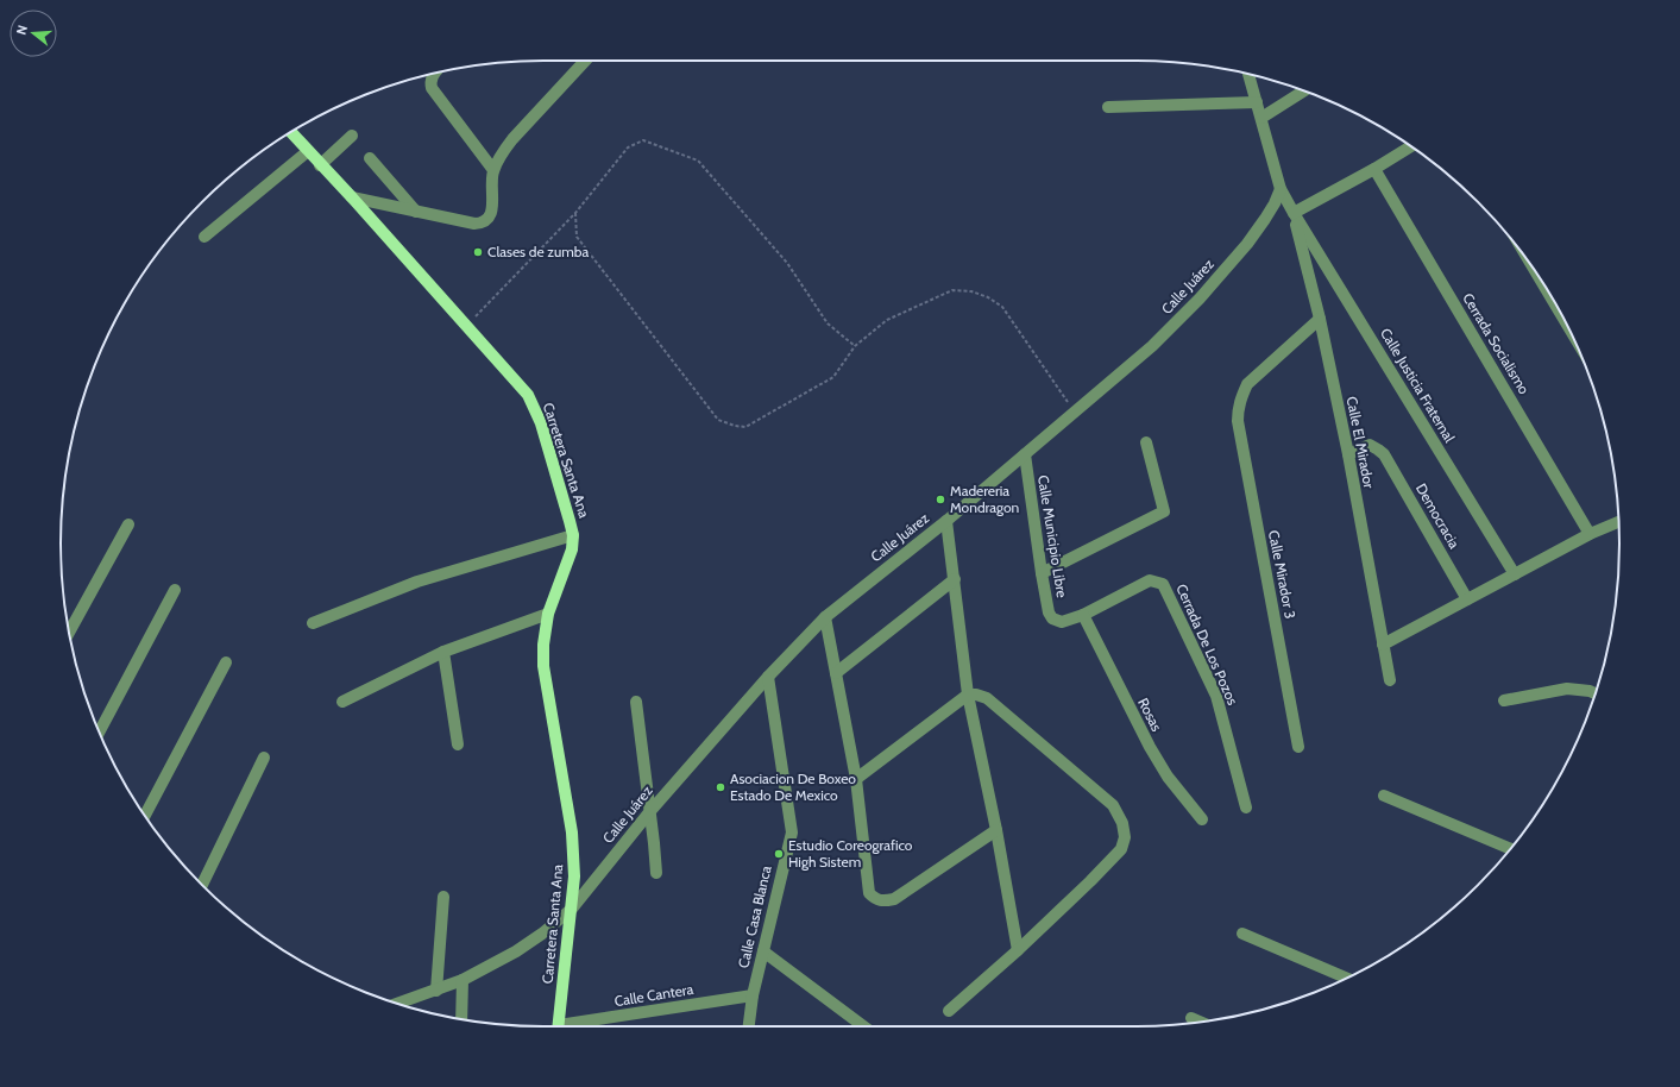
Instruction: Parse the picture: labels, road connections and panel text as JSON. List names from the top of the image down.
{
  "streets": {
    "main road": ["Carretera Santa Ana"],
    "street": [
      "Calle Juárez",
      "Cerrada Socialismo",
      "Calle Justicia Fraternal",
      "Calle El Mirador",
      "Democracia",
      "Calle Municipio Libre",
      "Calle Mirador 3",
      "Cerrada De Los Pozos",
      "Rosas",
      "Calle Casa Blanca",
      "Calle Cantera"
    ]
  },
  "crossings": [
    ["Calle Juárez", "Carretera Santa Ana"],
    ["Calle Juárez", "Calle Municipio Libre"],
    ["Calle Juárez", "Calle Casa Blanca"],
    ["Calle Justicia Fraternal", "Calle El Mirador"],
    ["Calle El Mirador", "Democracia"],
    ["Calle El Mirador", "Calle Mirador 3"],
    ["Calle Municipio Libre", "Cerrada De Los Pozos"],
    ["Calle Municipio Libre", "Rosas"],
    ["Cerrada De Los Pozos", "Rosas"],
    ["Calle Casa Blanca", "Calle Cantera"]
  ],
  "places": [
    "Clases de zumba",
    "Madereria Mondragon",
    "Asociacion De Boxeo Estado De Mexico",
    "Estudio Coreografico High Sistem"
  ],
  "north": "left"
}
